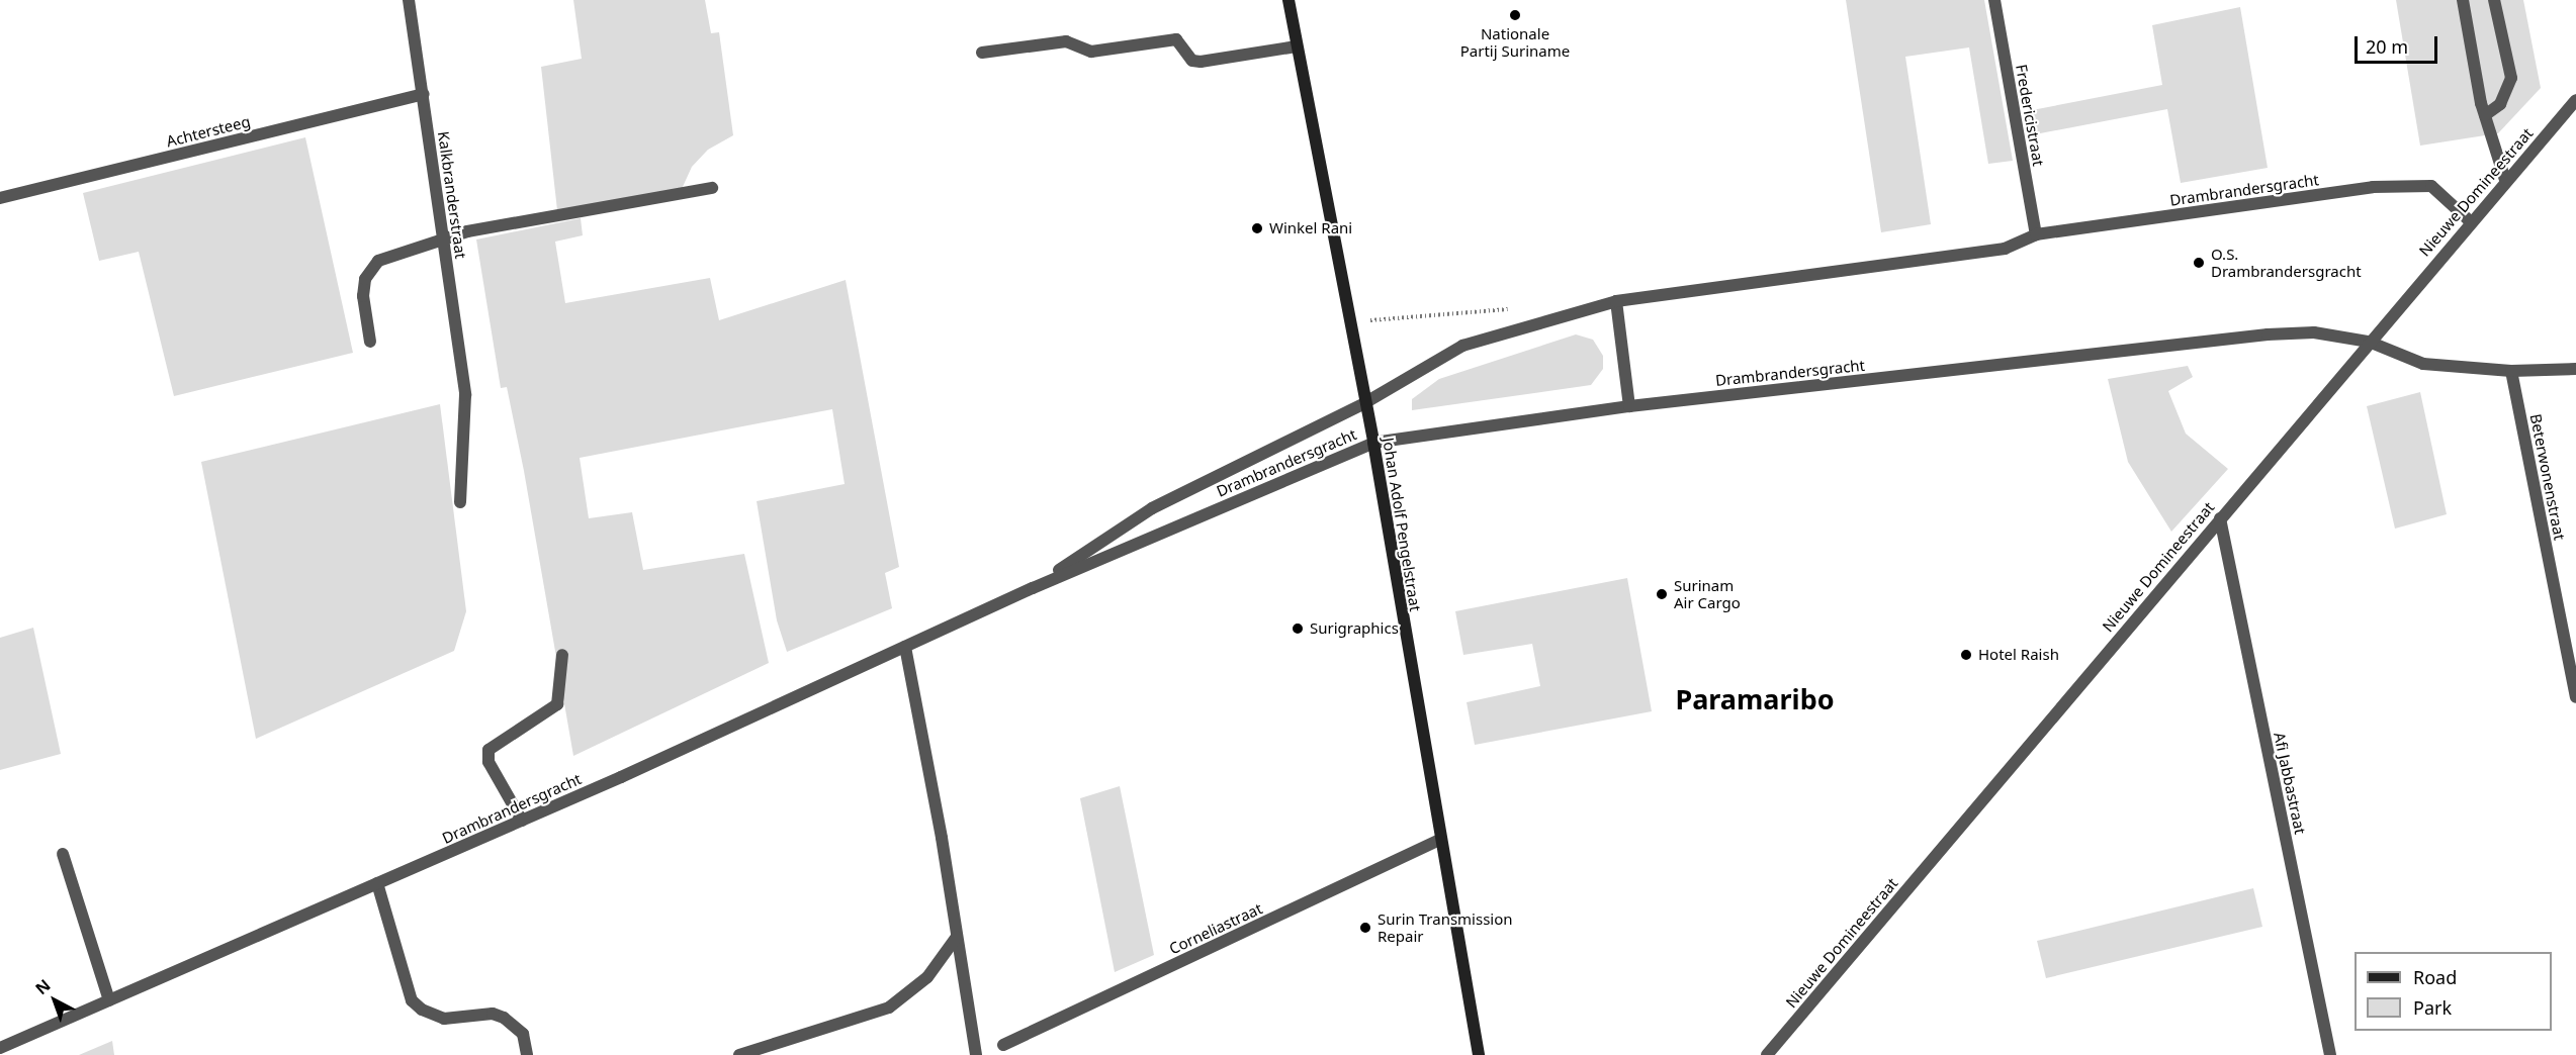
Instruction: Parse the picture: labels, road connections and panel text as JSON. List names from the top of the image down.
{
  "streets": {
    "main road": ["Johan Adolf Pengelstraat"],
    "street": [
      "Fredericistraat",
      "Achtersteeg",
      "Drambrandersgracht",
      "Nieuwe Domineestraat",
      "Kalkbranderstraat",
      "Beterwonenstraat",
      "Afi Jabbastraat",
      "Corneliastraat"
    ]
  },
  "crossings": [
    ["Fredericistraat", "Drambrandersgracht"],
    ["Achtersteeg", "Kalkbranderstraat"],
    ["Drambrandersgracht", "Nieuwe Domineestraat"],
    ["Drambrandersgracht", "Beterwonenstraat"],
    ["Drambrandersgracht", "Johan Adolf Pengelstraat"],
    ["Nieuwe Domineestraat", "Afi Jabbastraat"],
    ["Johan Adolf Pengelstraat", "Corneliastraat"]
  ],
  "districts": ["Paramaribo"],
  "places": [
    "Nationale Partij Suriname",
    "Winkel Rani",
    "O.S. Drambrandersgracht",
    "Surinam Air Cargo",
    "Surigraphics",
    "Hotel Raish",
    "Surin Transmission Repair"
  ],
  "legend": ["Road", "Park"],
  "scale_bar": "20 m",
  "north": "top left"
}
